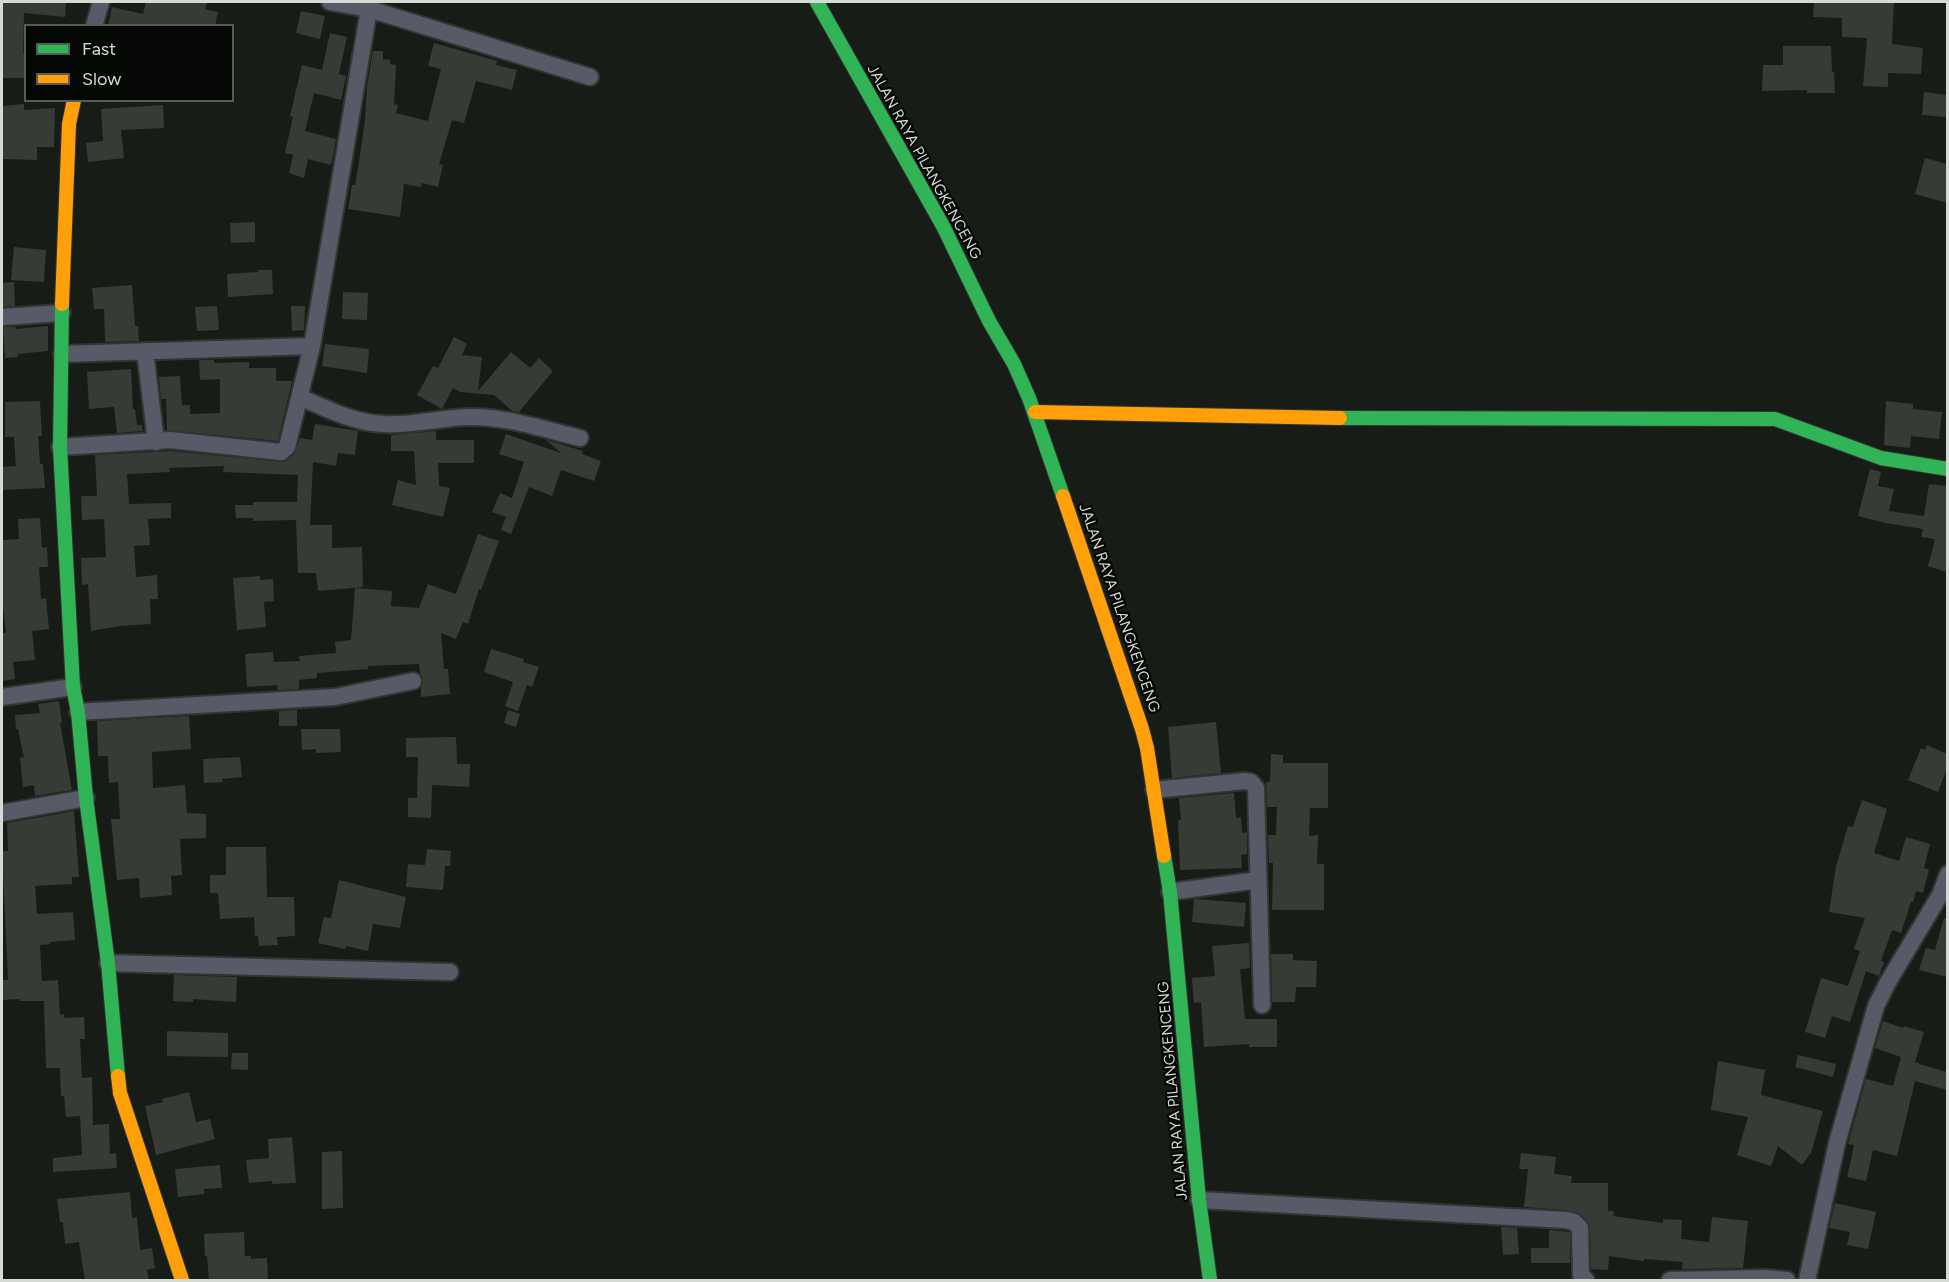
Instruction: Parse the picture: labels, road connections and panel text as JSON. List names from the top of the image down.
{
  "streets": {
    "street": ["JALAN RAYA PILANGKENCENG"]
  },
  "legend": ["Fast", "Slow"]
}
